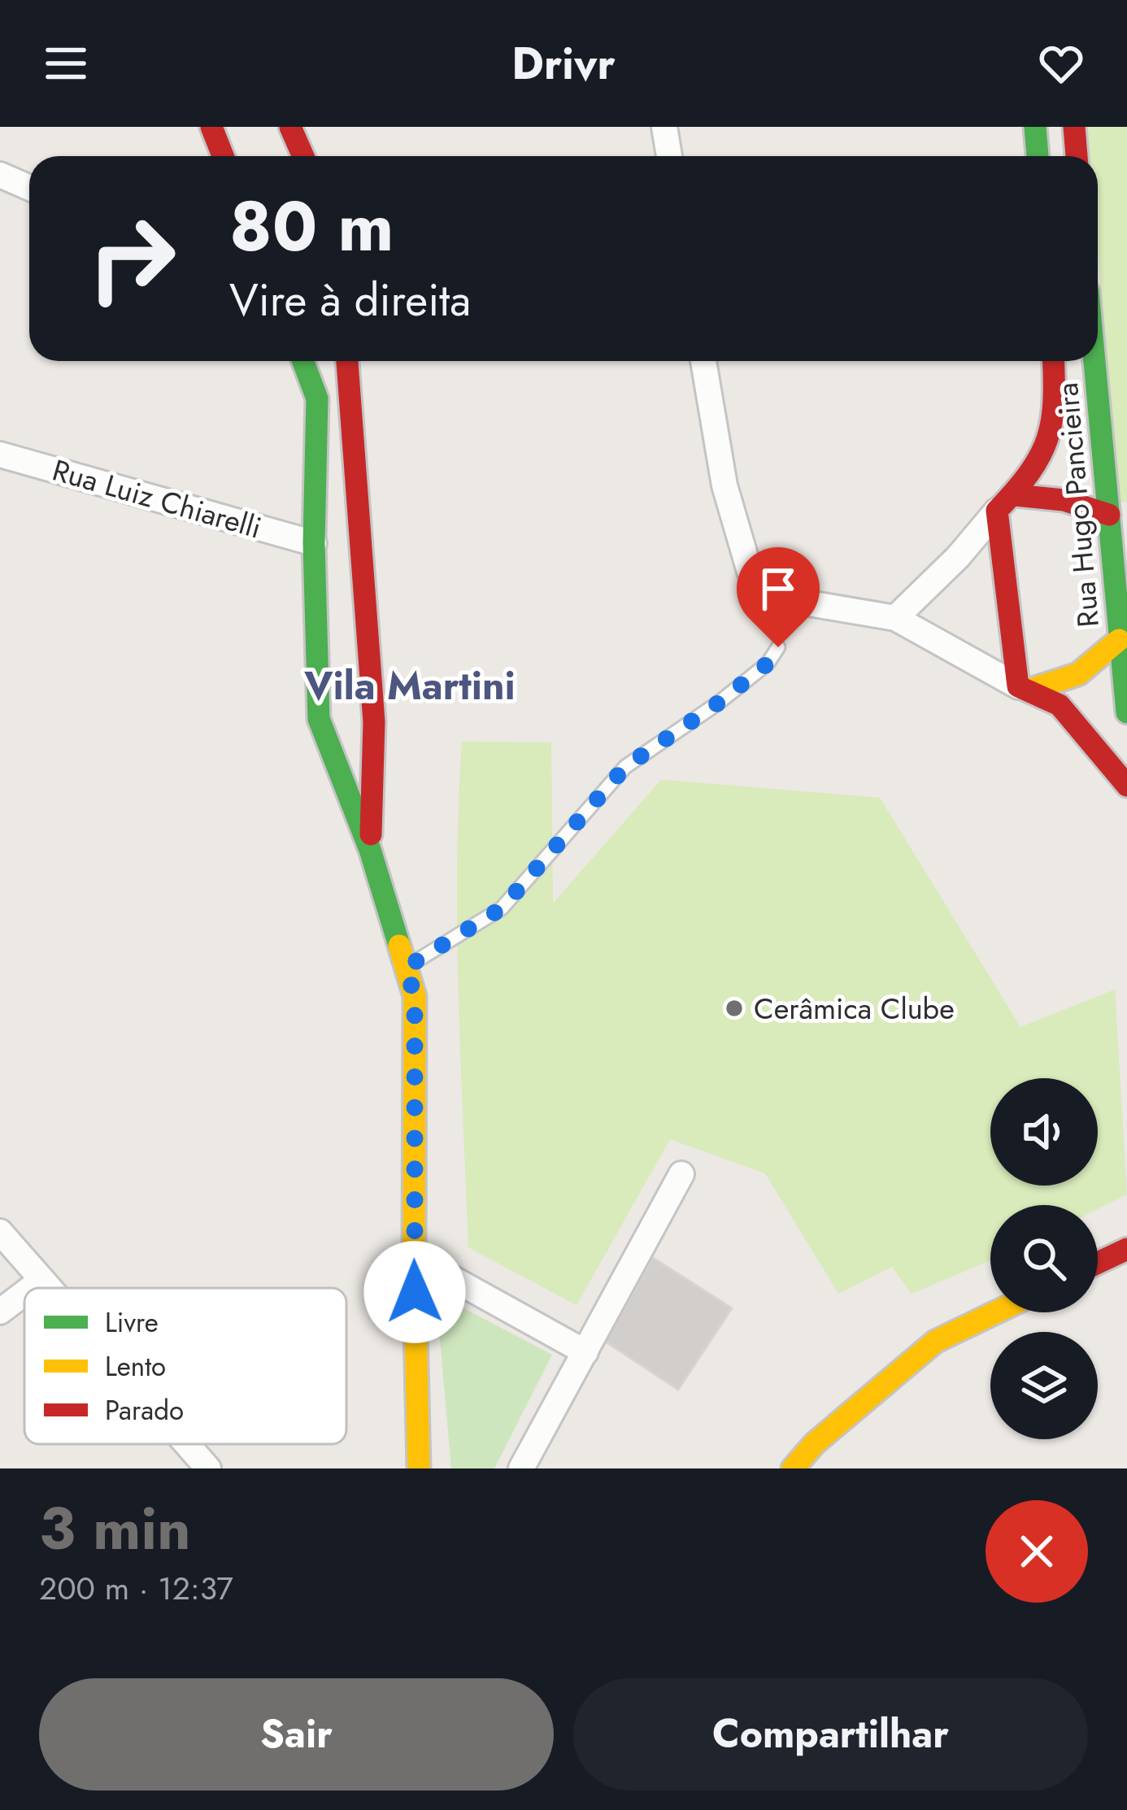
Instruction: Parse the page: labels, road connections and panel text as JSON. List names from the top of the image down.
{
  "streets": {
    "street": ["Rua Luiz Chiarelli", "Rua Hugo Pancieira"]
  },
  "districts": ["Vila Martini"],
  "places": ["Cerâmica Clube"],
  "legend": ["Livre", "Lento", "Parado"],
  "page": {
    "header": "Drivr",
    "turn": ["80 m", "Vire à direita"],
    "heading": ["3 min", "200 m · 12:37"],
    "buttons": ["Sair", "Compartilhar"]
  }
}
